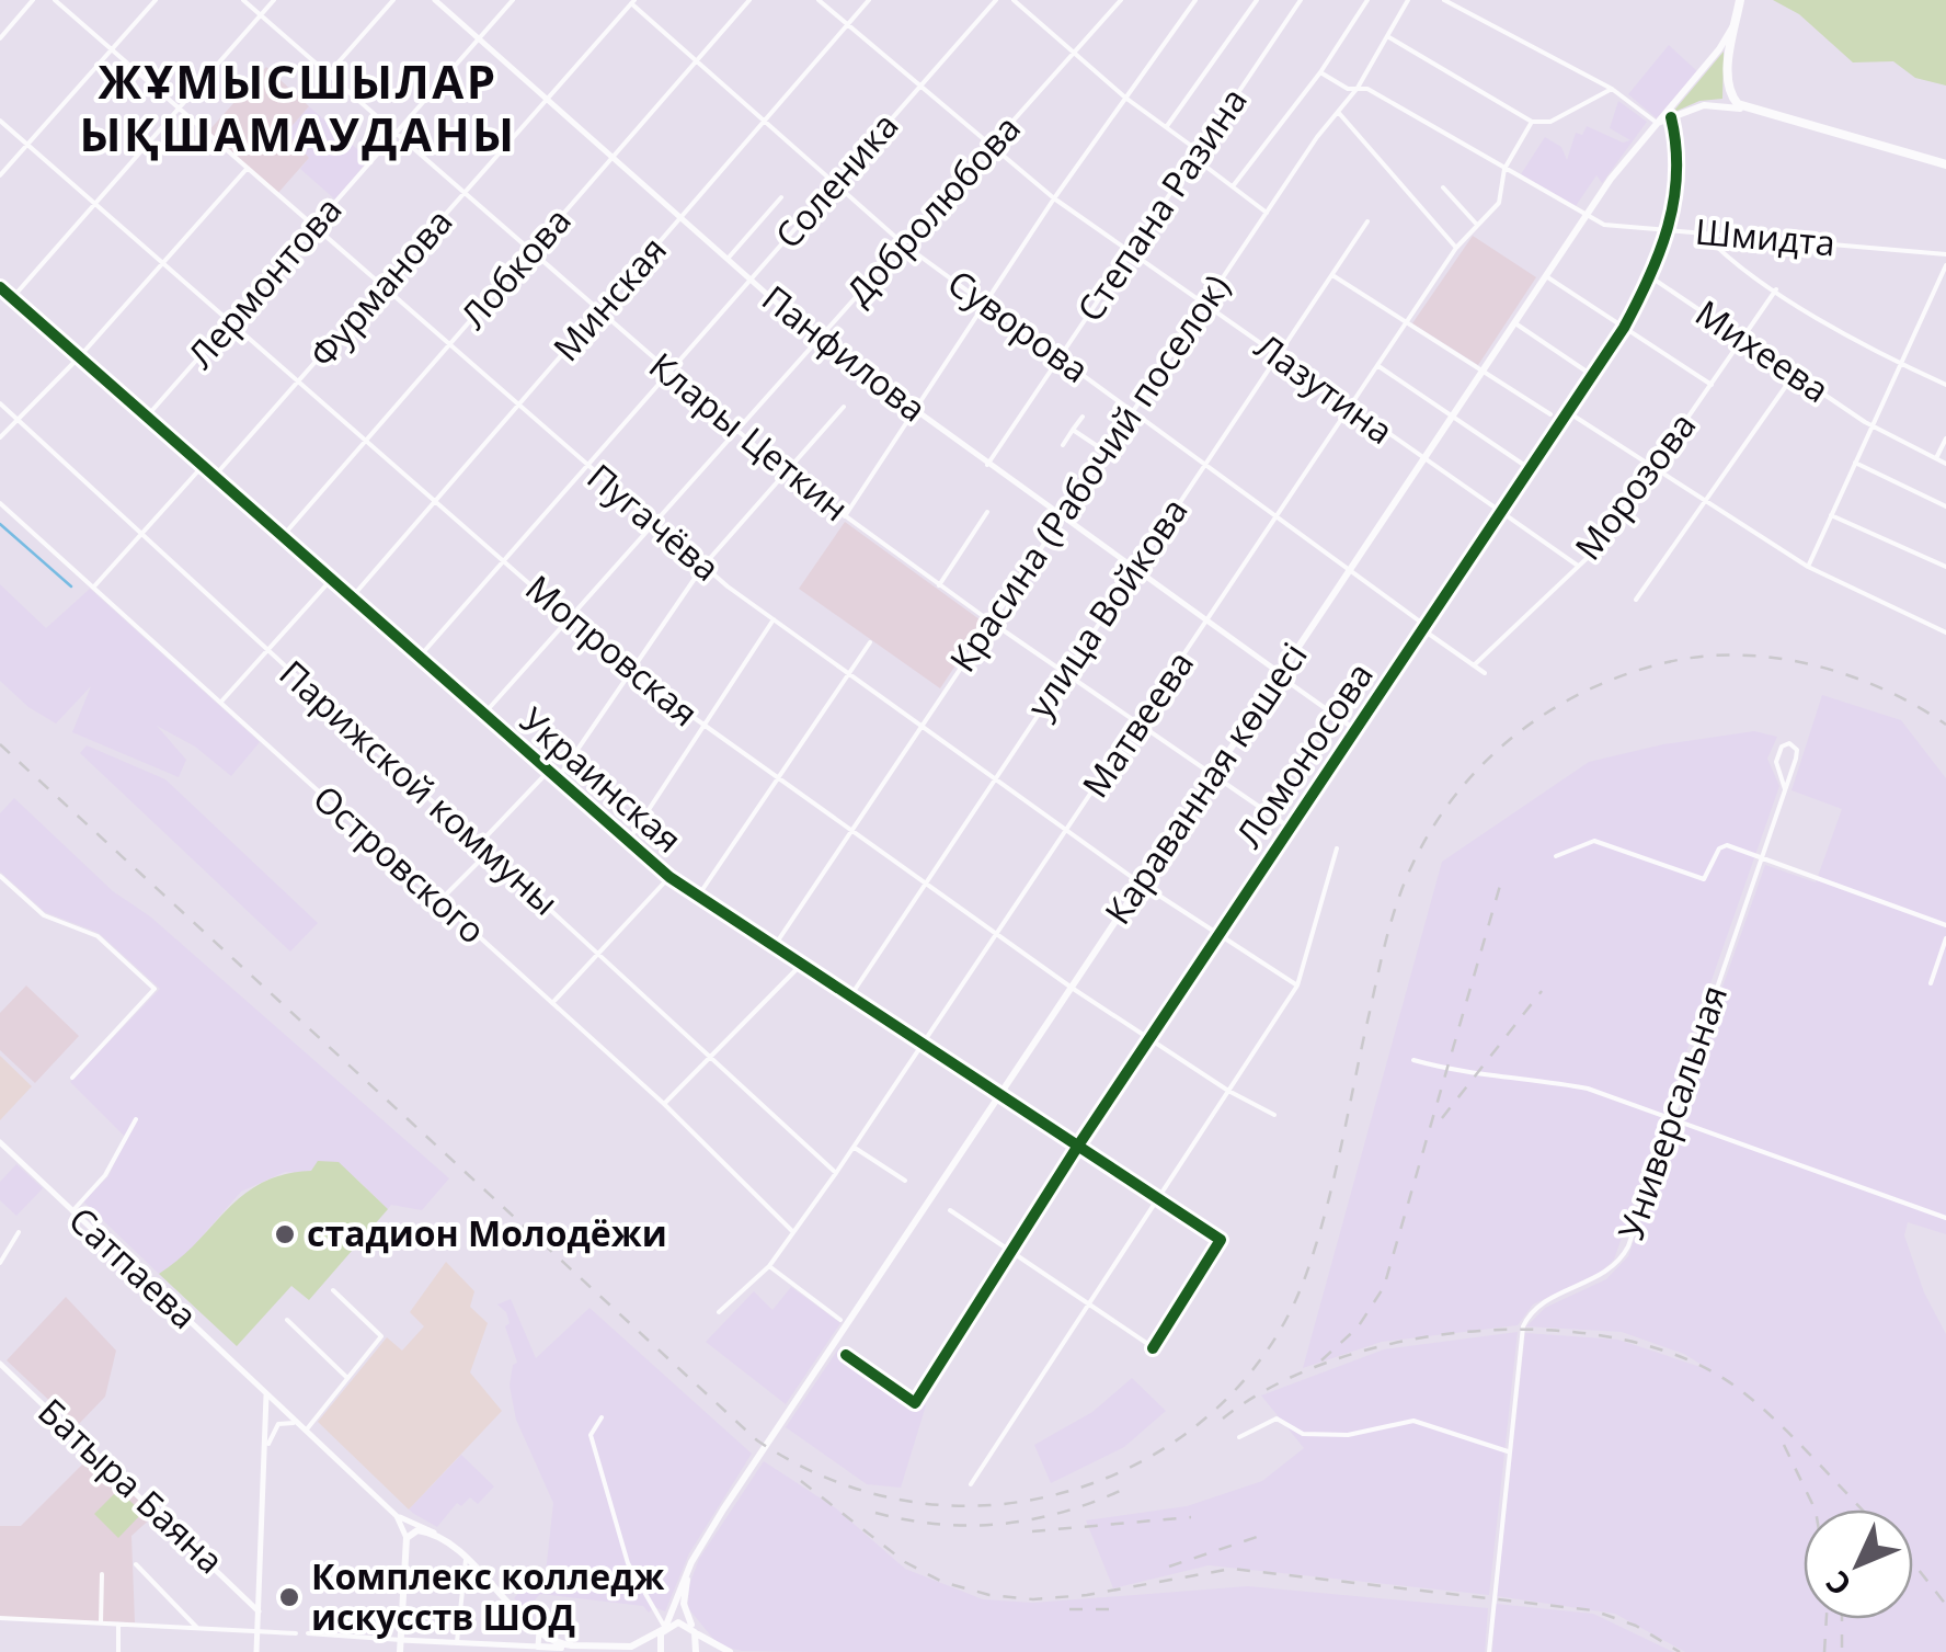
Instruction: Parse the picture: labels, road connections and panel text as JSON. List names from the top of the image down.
{
  "streets": {
    "main road": ["Караванная көшесі"],
    "street": [
      "Соленика",
      "Степана Разина",
      "Добролюбова",
      "Шмидта",
      "Лобкова",
      "Лермонтова",
      "Фурманова",
      "Минская",
      "Суворова",
      "Михеева",
      "Панфилова",
      "Лазутина",
      "Клары Цеткин",
      "Красина (Рабочий поселок)",
      "Морозова",
      "Пугачёва",
      "улица Войкова",
      "Мопровская",
      "Матвеева",
      "Ломоносова",
      "Украинская",
      "Парижской коммуны",
      "Островского",
      "Универсальная",
      "Сатпаева",
      "Батыра Баяна"
    ]
  },
  "crossings": [
    ["Соленика", "Суворова"],
    ["Соленика", "Панфилова"],
    ["Соленика", "Лазутина"],
    ["Соленика", "Клары Цеткин"],
    ["Соленика", "Пугачёва"],
    ["Соленика", "Мопровская"],
    ["Соленика", "Украинская"],
    ["Степана Разина", "Суворова"],
    ["Степана Разина", "Панфилова"],
    ["Степана Разина", "Лазутина"],
    ["Добролюбова", "Суворова"],
    ["Добролюбова", "Панфилова"],
    ["Добролюбова", "Лазутина"],
    ["Добролюбова", "Клары Цеткин"],
    ["Добролюбова", "Пугачёва"],
    ["Добролюбова", "Мопровская"],
    ["Добролюбова", "Украинская"],
    ["Шмидта", "Красина (Рабочий поселок)"],
    ["Шмидта", "Матвеева"],
    ["Шмидта", "Ломоносова"],
    ["Шмидта", "Караванная көшесі"],
    ["Лобкова", "Суворова"],
    ["Лобкова", "Панфилова"],
    ["Лобкова", "Клары Цеткин"],
    ["Лобкова", "Пугачёва"],
    ["Лобкова", "Мопровская"],
    ["Лобкова", "Украинская"],
    ["Лермонтова", "Панфилова"],
    ["Лермонтова", "Клары Цеткин"],
    ["Лермонтова", "Пугачёва"],
    ["Лермонтова", "Мопровская"],
    ["Лермонтова", "Украинская"],
    ["Фурманова", "Суворова"],
    ["Фурманова", "Панфилова"],
    ["Фурманова", "Клары Цеткин"],
    ["Фурманова", "Пугачёва"],
    ["Фурманова", "Мопровская"],
    ["Фурманова", "Украинская"],
    ["Минская", "Суворова"],
    ["Минская", "Панфилова"],
    ["Минская", "Лазутина"],
    ["Минская", "Клары Цеткин"],
    ["Минская", "Пугачёва"],
    ["Минская", "Мопровская"],
    ["Минская", "Украинская"],
    ["Суворова", "Красина (Рабочий поселок)"],
    ["Суворова", "Морозова"],
    ["Суворова", "улица Войкова"],
    ["Суворова", "Матвеева"],
    ["Суворова", "Ломоносова"],
    ["Суворова", "Караванная көшесі"],
    ["Михеева", "Морозова"],
    ["Михеева", "Ломоносова"],
    ["Панфилова", "Красина (Рабочий поселок)"],
    ["Панфилова", "улица Войкова"],
    ["Панфилова", "Матвеева"],
    ["Панфилова", "Ломоносова"],
    ["Панфилова", "Караванная көшесі"],
    ["Лазутина", "Красина (Рабочий поселок)"],
    ["Лазутина", "Морозова"],
    ["Лазутина", "улица Войкова"],
    ["Лазутина", "Матвеева"],
    ["Лазутина", "Ломоносова"],
    ["Лазутина", "Караванная көшесі"],
    ["Клары Цеткин", "Красина (Рабочий поселок)"],
    ["Клары Цеткин", "улица Войкова"],
    ["Клары Цеткин", "Матвеева"],
    ["Клары Цеткин", "Ломоносова"],
    ["Клары Цеткин", "Караванная көшесі"],
    ["Красина (Рабочий поселок)", "Пугачёва"],
    ["Красина (Рабочий поселок)", "Мопровская"],
    ["Красина (Рабочий поселок)", "Украинская"],
    ["Пугачёва", "улица Войкова"],
    ["Пугачёва", "Матвеева"],
    ["Пугачёва", "Ломоносова"],
    ["Пугачёва", "Караванная көшесі"],
    ["улица Войкова", "Мопровская"],
    ["улица Войкова", "Украинская"],
    ["Мопровская", "Матвеева"],
    ["Мопровская", "Ломоносова"],
    ["Мопровская", "Караванная көшесі"],
    ["Матвеева", "Украинская"],
    ["Матвеева", "Парижской коммуны"],
    ["Матвеева", "Островского"],
    ["Ломоносова", "Украинская"],
    ["Украинская", "Караванная көшесі"]
  ],
  "districts": ["ЖҰМЫСШЫЛАР ЫҚШАМАУДАНЫ"],
  "places": ["стадион Молодёжи", "Комплекс колледж искусств ШОД"],
  "north": "bottom left"
}
